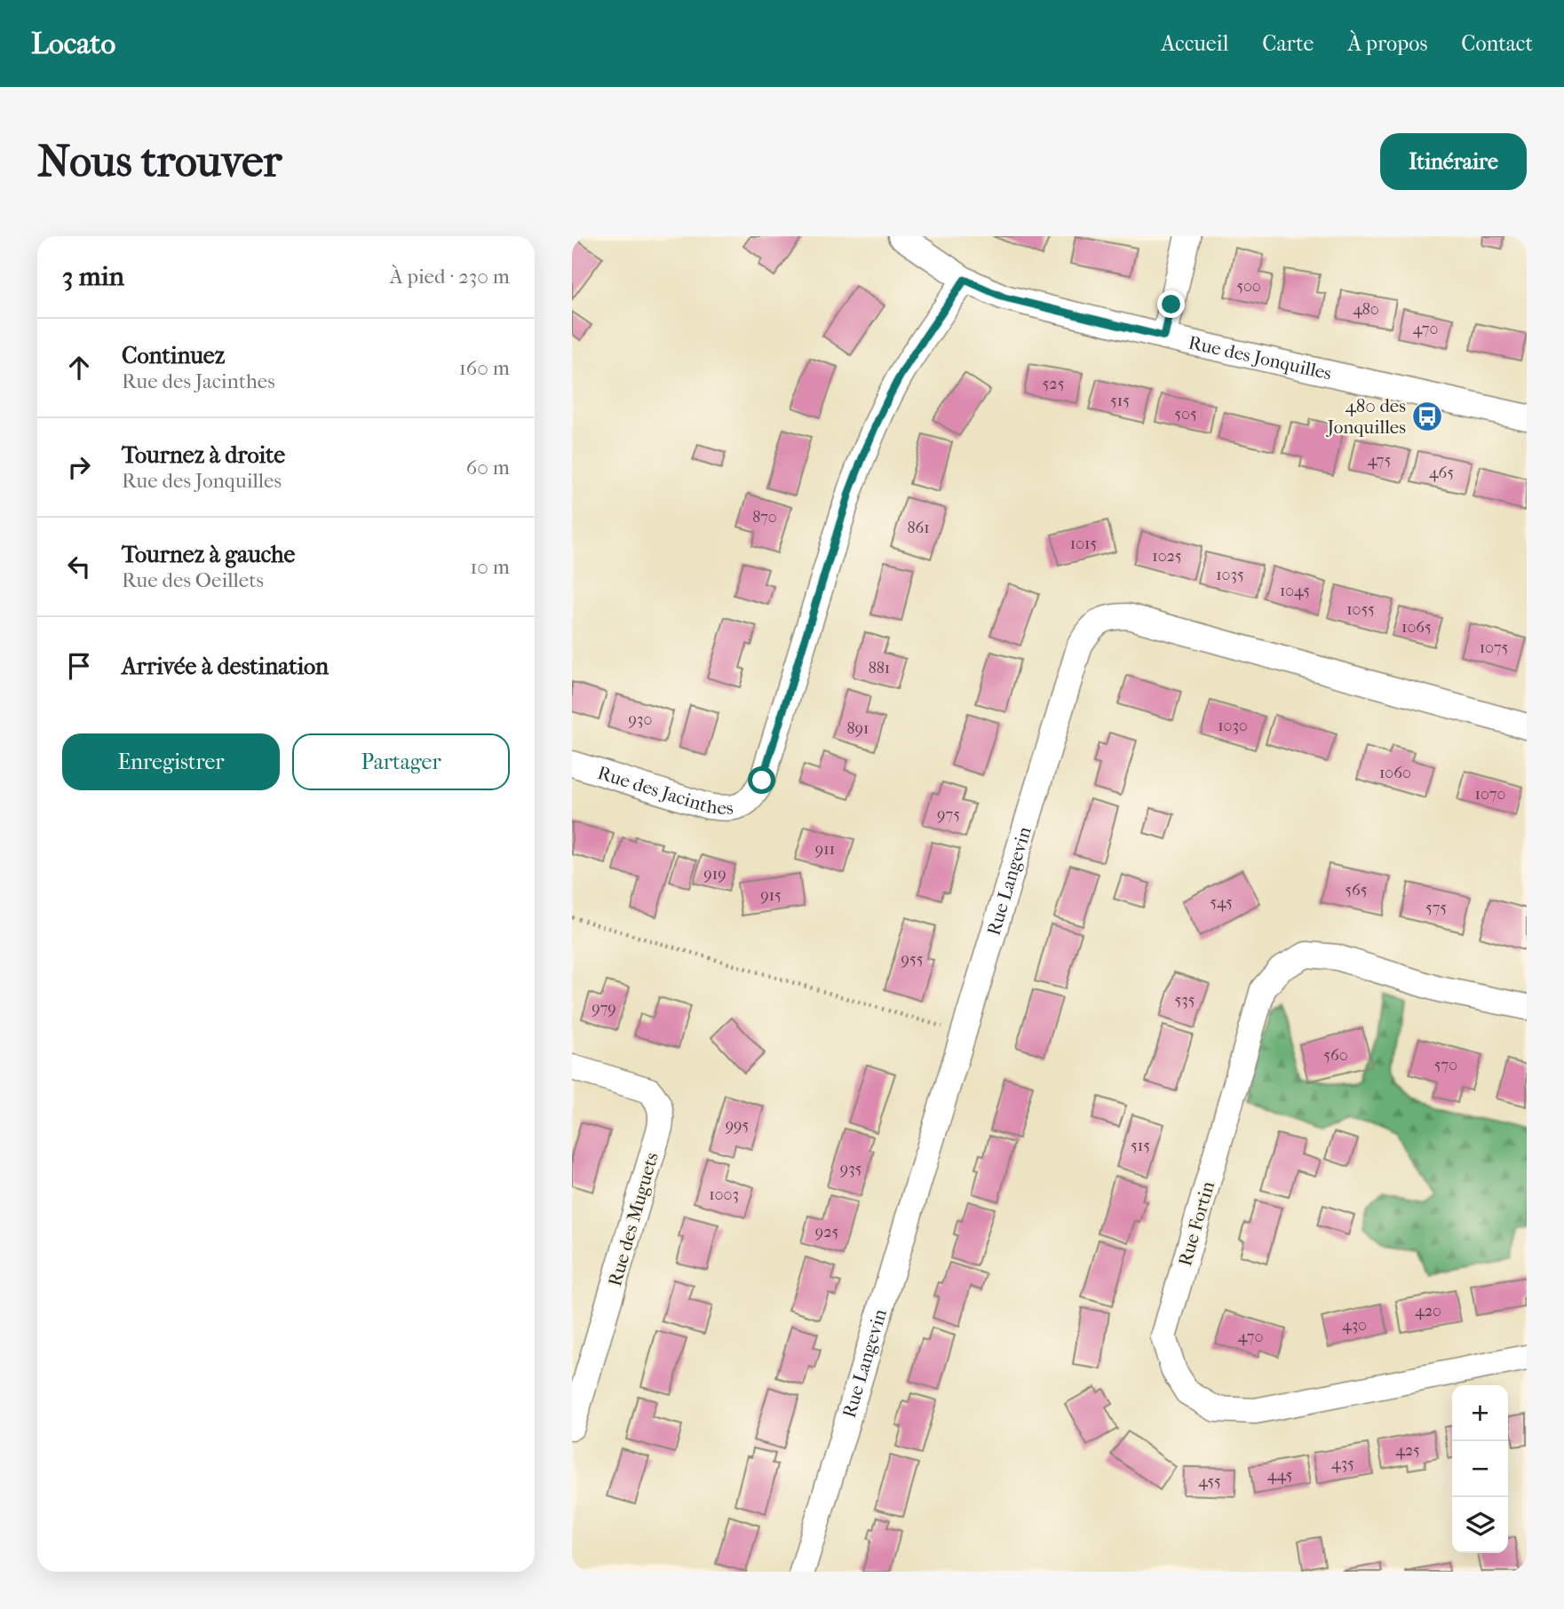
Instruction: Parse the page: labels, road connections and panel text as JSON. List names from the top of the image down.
{
  "streets": {
    "street": [
      "Rue des Jonquilles",
      "Rue des Jacinthes",
      "Rue Langevin",
      "Rue des Muguets",
      "Rue Fortin"
    ]
  },
  "crossings": [
    ["Rue des Jonquilles", "Rue des Jacinthes"]
  ],
  "places": {
    "bus stop": ["480 des Jonquilles"]
  },
  "house_numbers": [
    "500",
    "480",
    "470",
    "525",
    "515",
    "505",
    "475",
    "465",
    "870",
    "861",
    "1015",
    "1025",
    "1035",
    "1045",
    "1055",
    "1065",
    "1075",
    "881",
    "930",
    "1030",
    "891",
    "1060",
    "1070",
    "975",
    "911",
    "919",
    "565",
    "915",
    "545",
    "575",
    "955",
    "535",
    "979",
    "560",
    "570",
    "995",
    "515",
    "935",
    "1003",
    "925",
    "420",
    "430",
    "470",
    "425",
    "435",
    "445",
    "455"
  ],
  "page": {
    "header": "Locato",
    "nav": [
      "Accueil",
      "Carte",
      "À propos",
      "Contact"
    ],
    "buttons": [
      "Itinéraire",
      ["Enregistrer", "Partager"]
    ],
    "title": "Nous trouver",
    "heading": ["3 min", "À pied · 230 m"],
    "list": [
      ["Continuez", "Rue des Jacinthes", "160 m"],
      ["Tournez à droite", "Rue des Jonquilles", "60 m"],
      ["Tournez à gauche", "Rue des Oeillets", "10 m"],
      "Arrivée à destination"
    ],
    "map_buttons": ["+", "−"]
  }
}
